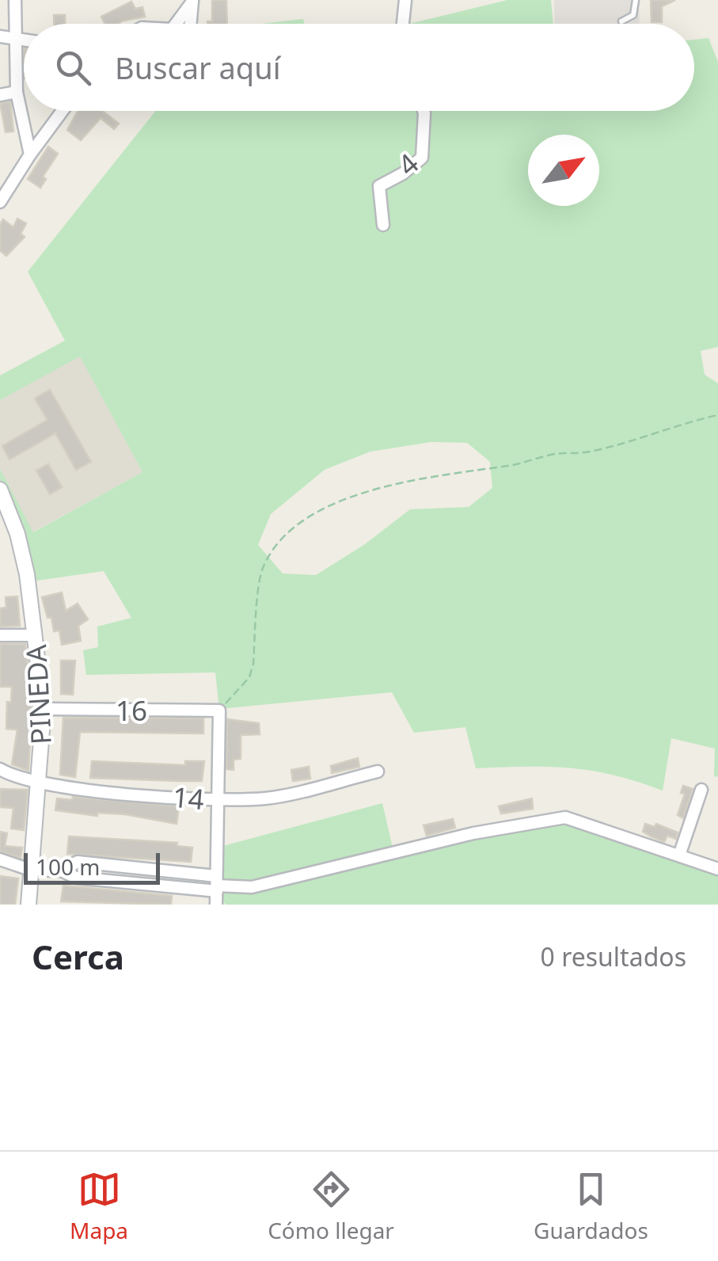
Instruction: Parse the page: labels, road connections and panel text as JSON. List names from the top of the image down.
{
  "streets": {
    "street": [
      "4",
      "PINEDA",
      "16",
      "14"
    ]
  },
  "crossings": [
    ["PINEDA", "16"],
    ["PINEDA", "14"]
  ],
  "scale_bar": "100 m",
  "north": "top right",
  "page": {
    "search": "Buscar aquí",
    "scale": "100 m",
    "heading": ["Cerca", "0 resultados"],
    "nav": ["Mapa", "Cómo llegar", "Guardados"]
  }
}
